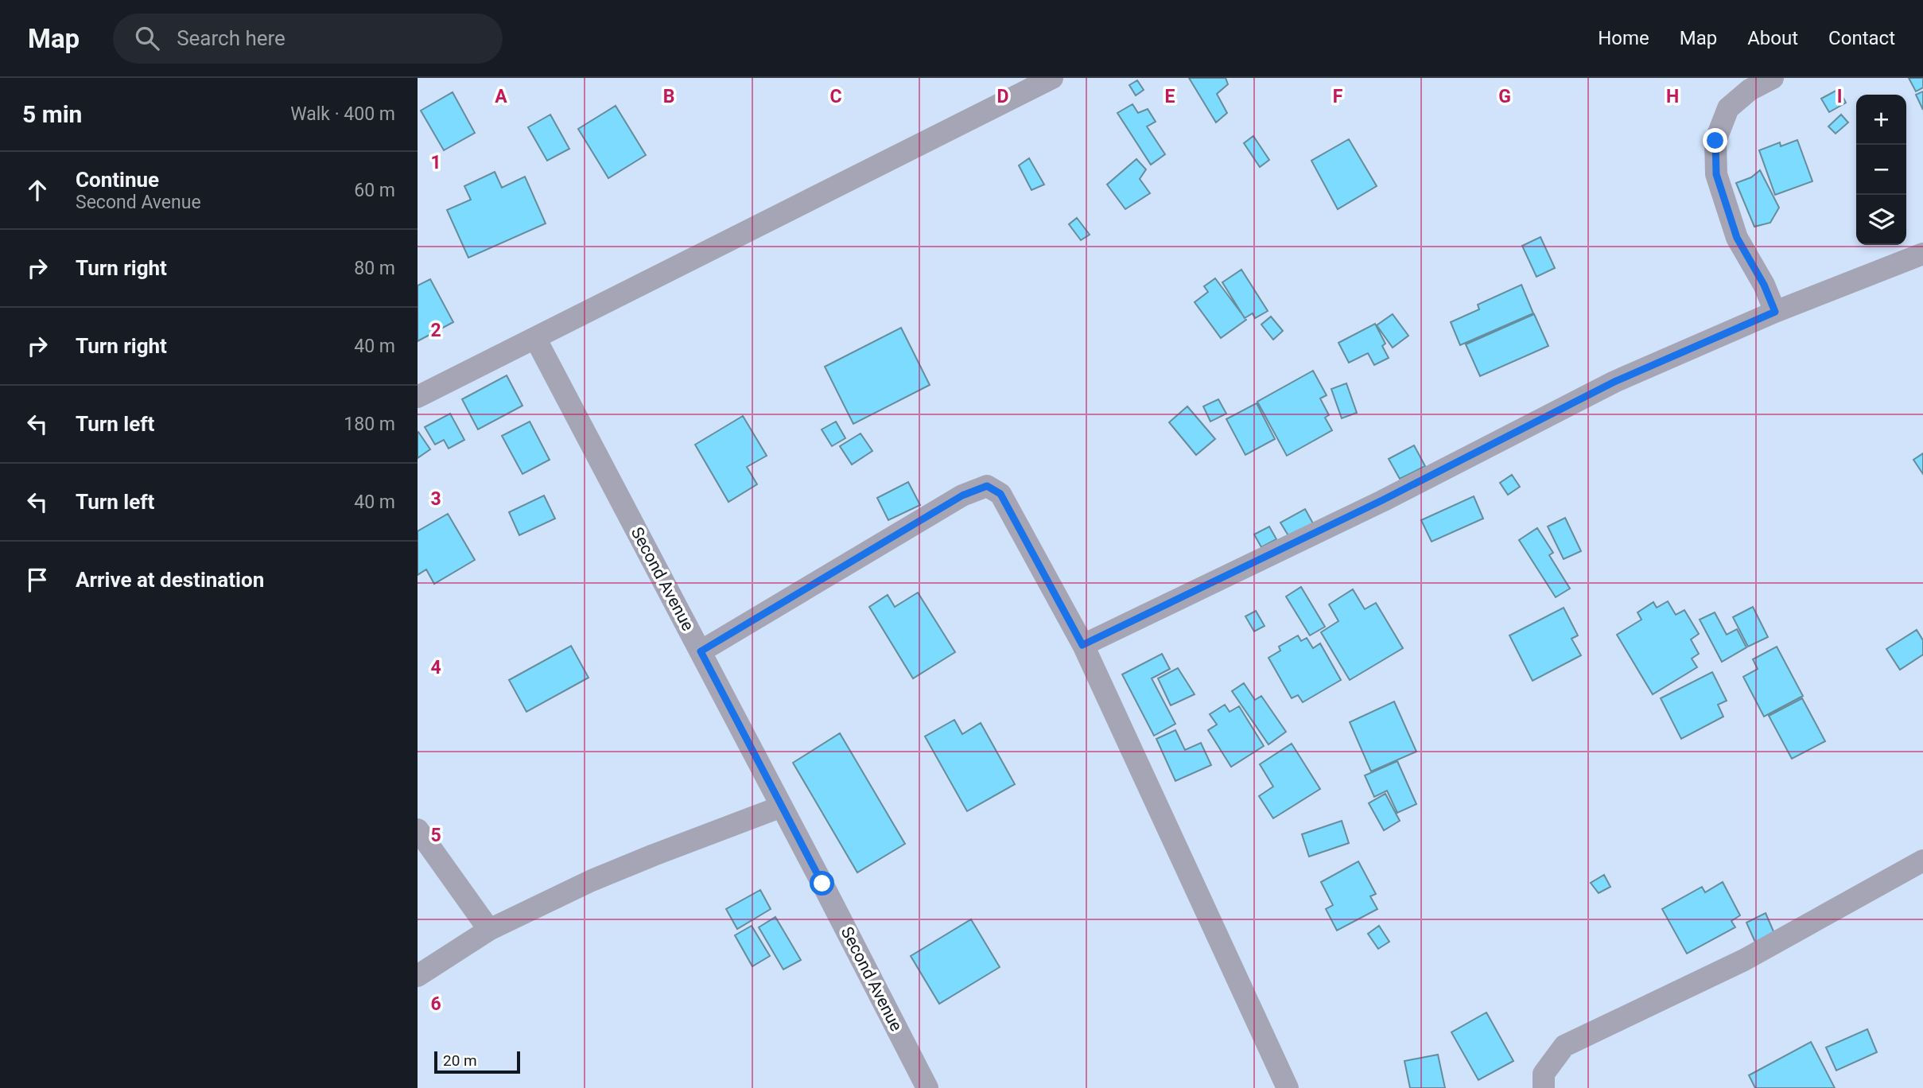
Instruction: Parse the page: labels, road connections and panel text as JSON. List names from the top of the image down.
{
  "streets": {
    "street": ["Second Avenue"]
  },
  "scale_bar": "20 m",
  "page": {
    "header": "Map",
    "search": "Search here",
    "nav": [
      "Home",
      "Map",
      "About",
      "Contact"
    ],
    "heading": ["5 min", "Walk · 400 m"],
    "map_buttons": ["+", "−"],
    "list": [
      ["Continue", "Second Avenue", "60 m"],
      ["Turn right", "80 m"],
      ["Turn right", "40 m"],
      ["Turn left", "180 m"],
      ["Turn left", "40 m"],
      "Arrive at destination"
    ],
    "scale": "20 m"
  },
  "grid": {
    "columns": [
      "A",
      "B",
      "C",
      "D",
      "E",
      "F",
      "G",
      "H",
      "I"
    ],
    "rows": [
      "1",
      "2",
      "3",
      "4",
      "5",
      "6"
    ]
  }
}
